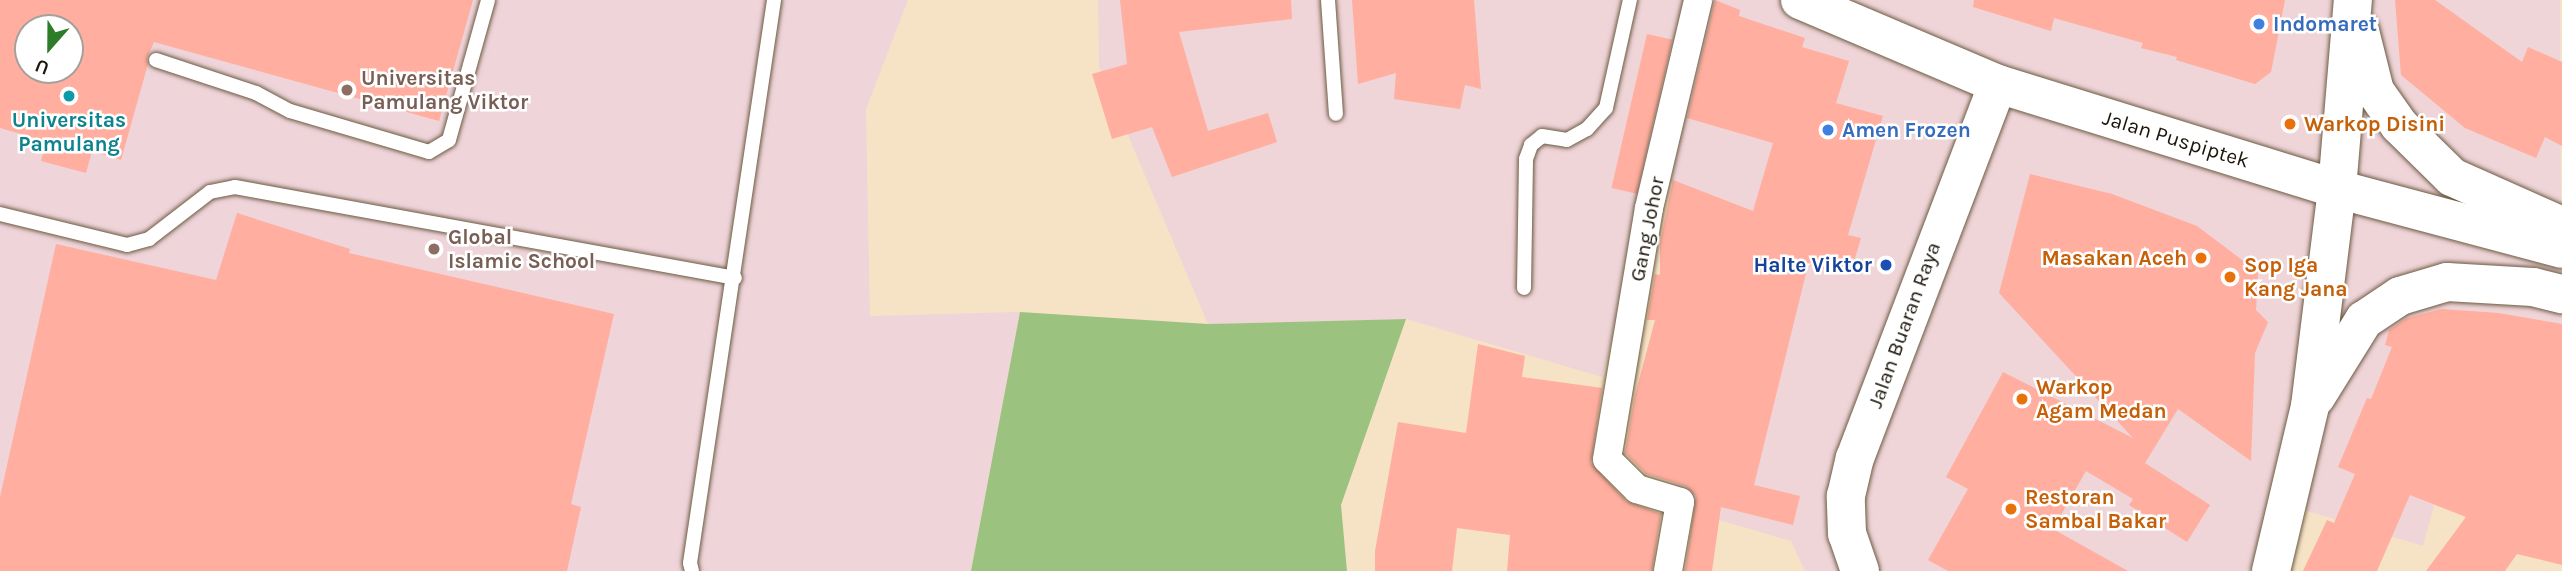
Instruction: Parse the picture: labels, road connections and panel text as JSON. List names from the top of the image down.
{
  "streets": {
    "main road": ["Jalan Puspiptek", "Jalan Buaran Raya"],
    "street": ["Gang Johor"]
  },
  "crossings": [
    ["Jalan Puspiptek", "Jalan Buaran Raya"]
  ],
  "places": [
    "Indomaret",
    "Universitas Pamulang Viktor",
    "Universitas Pamulang",
    "Warkop Disini",
    "Amen Frozen",
    "Global Islamic School",
    "Masakan Aceh",
    "Halte Viktor",
    "Sop Iga Kang Jana",
    "Warkop Agam Medan",
    "Restoran Sambal Bakar"
  ],
  "north": "bottom"
}
